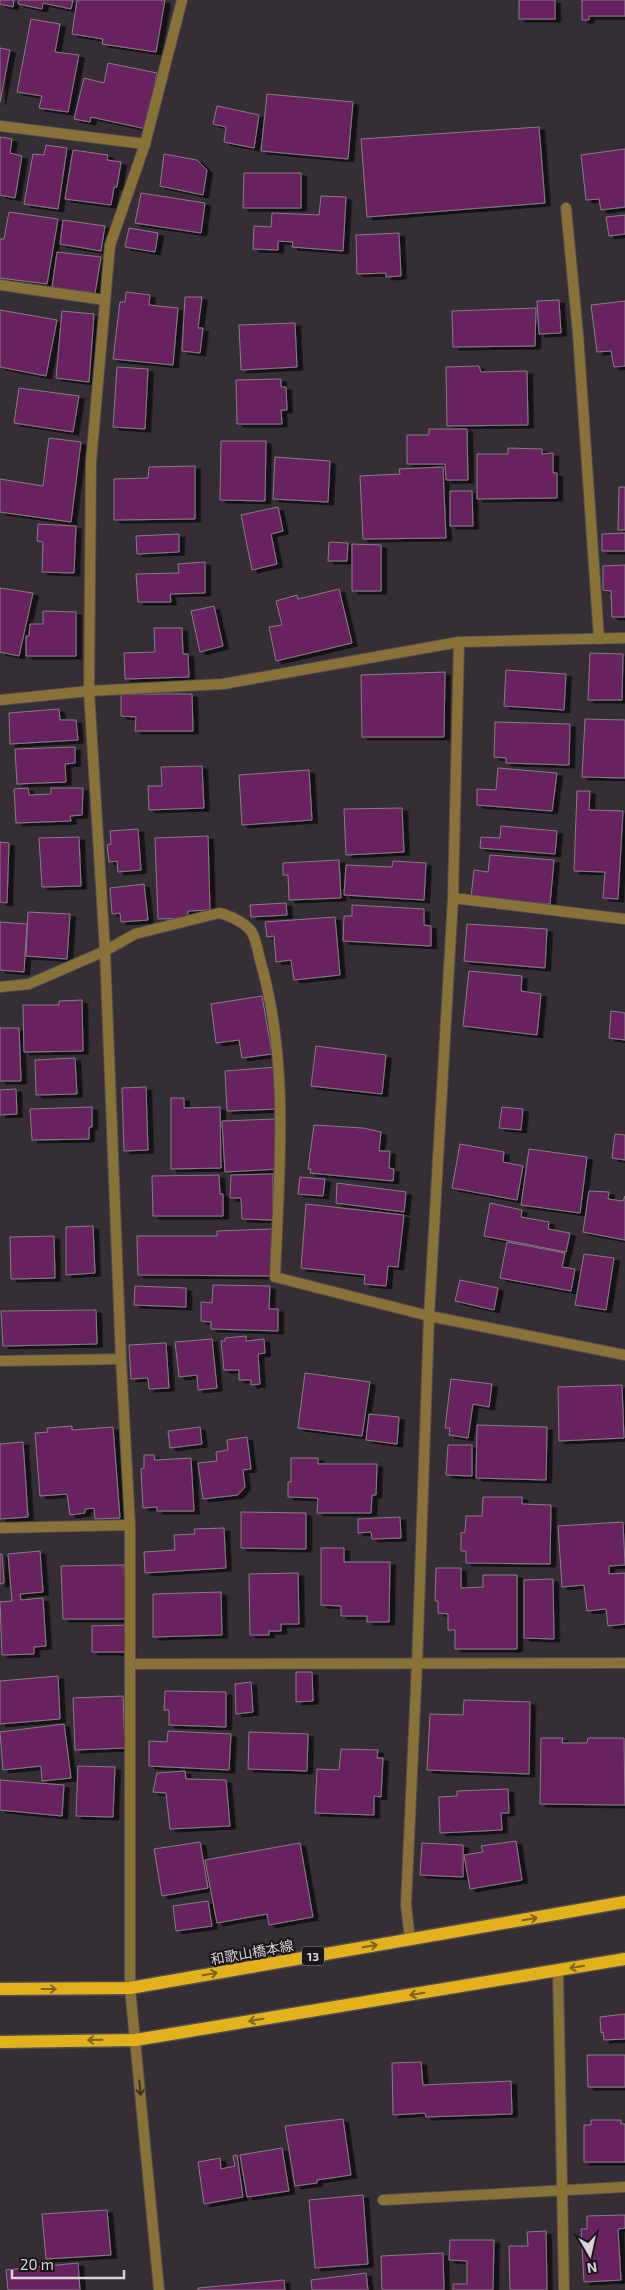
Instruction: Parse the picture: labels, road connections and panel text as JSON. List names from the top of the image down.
{
  "streets": {
    "main road": ["和歌山橋本線", "13"]
  },
  "scale_bar": "20 m",
  "north": "bottom"
}
